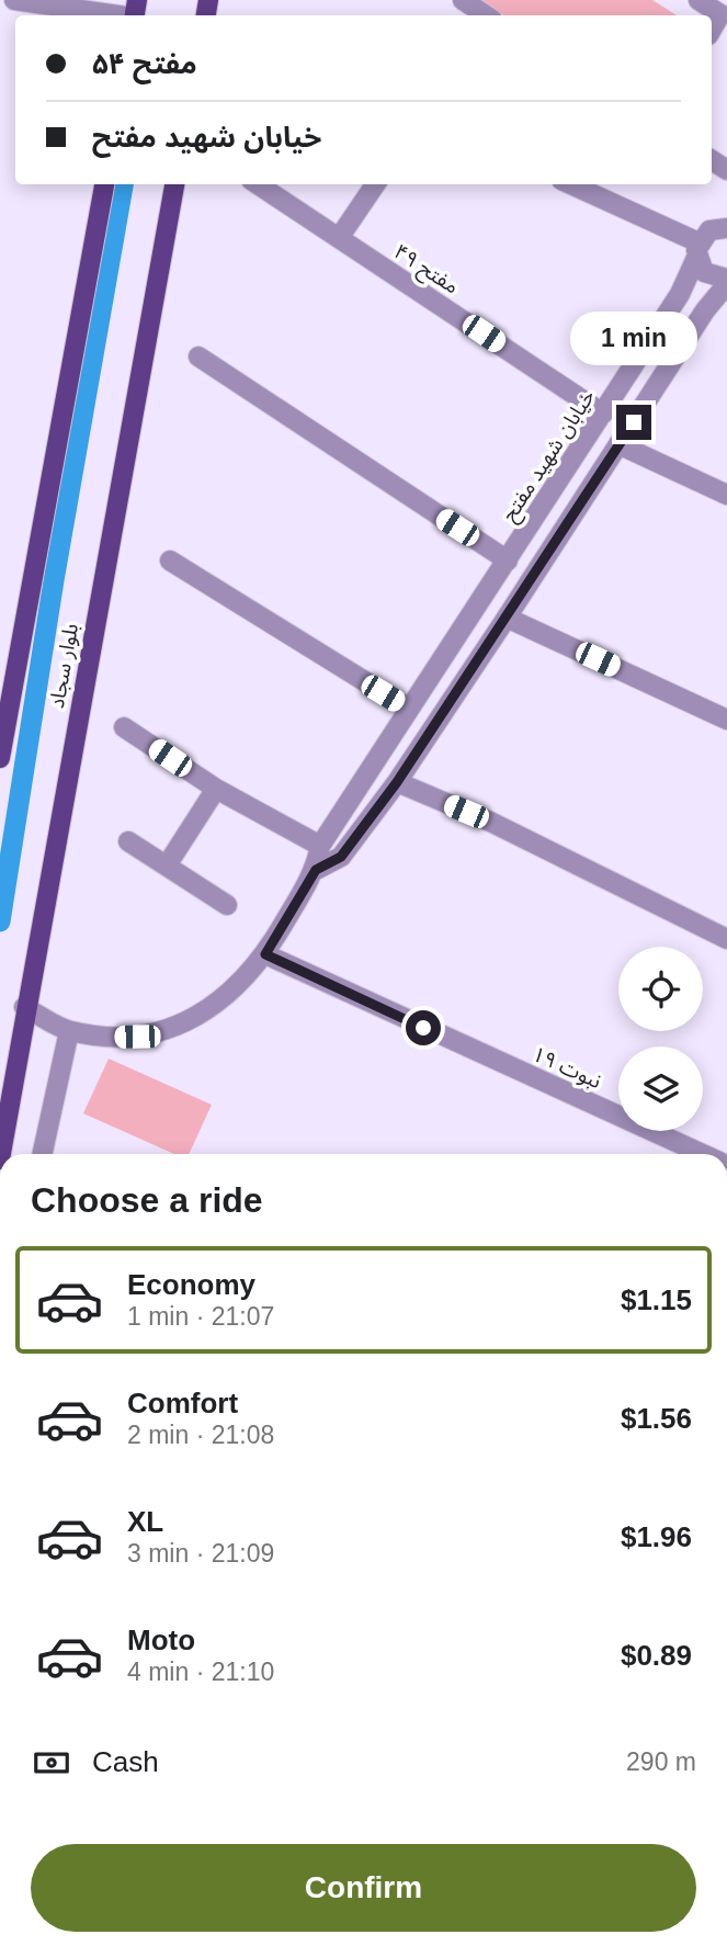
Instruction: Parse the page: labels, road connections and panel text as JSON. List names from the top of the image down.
{
  "streets": {
    "main road": ["بلوار سجاد"],
    "street": ["مفتح ۴۹", "خیابان شهید مفتح", "نبوت ۱۹"]
  },
  "crossings": [
    ["مفتح ۴۹", "خیابان شهید مفتح"],
    ["خیابان شهید مفتح", "بلوار سجاد"],
    ["خیابان شهید مفتح", "نبوت ۱۹"]
  ],
  "page": {
    "banner": ["مفتح ۵۴", "خیابان شهید مفتح"],
    "bubble": "1 min",
    "heading": "Choose a ride",
    "list": [
      {
        "name": "Economy",
        "note": "1 min · 21:07",
        "value": "$1.15"
      },
      {
        "name": "Comfort",
        "note": "2 min · 21:08",
        "value": "$1.56"
      },
      {
        "name": "XL",
        "note": "3 min · 21:09",
        "value": "$1.96"
      },
      {
        "name": "Moto",
        "note": "4 min · 21:10",
        "value": "$0.89"
      }
    ],
    "pay": ["Cash", "290 m"],
    "buttons": "Confirm"
  }
}
